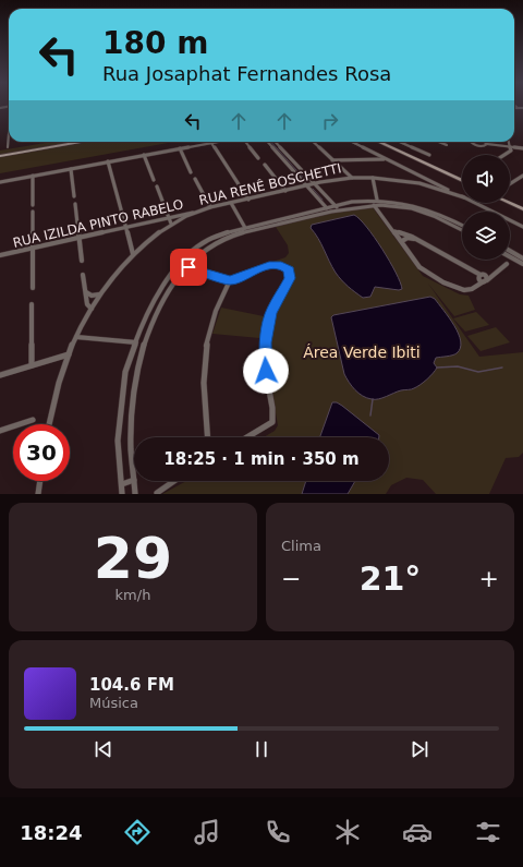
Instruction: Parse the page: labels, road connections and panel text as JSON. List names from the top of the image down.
{
  "streets": {
    "street": ["RUA RENÊ BOSCHETTI", "RUA IZILDA PINTO RABELO"]
  },
  "crossings": [
    ["RUA RENÊ BOSCHETTI", "RUA IZILDA PINTO RABELO"]
  ],
  "parks": ["Área Verde Ibiti"],
  "page": {
    "turn": ["180 m", "Rua Josaphat Fernandes Rosa"],
    "limit": "30",
    "trip": "18:25 · 1 min · 350 m",
    "tile": [
      ["29", "km/h"],
      "Clima"
    ],
    "heat": ["−", "21°", "+"],
    "song": ["104.6 FM", "Música"],
    "tabs": "18:24"
  }
}
